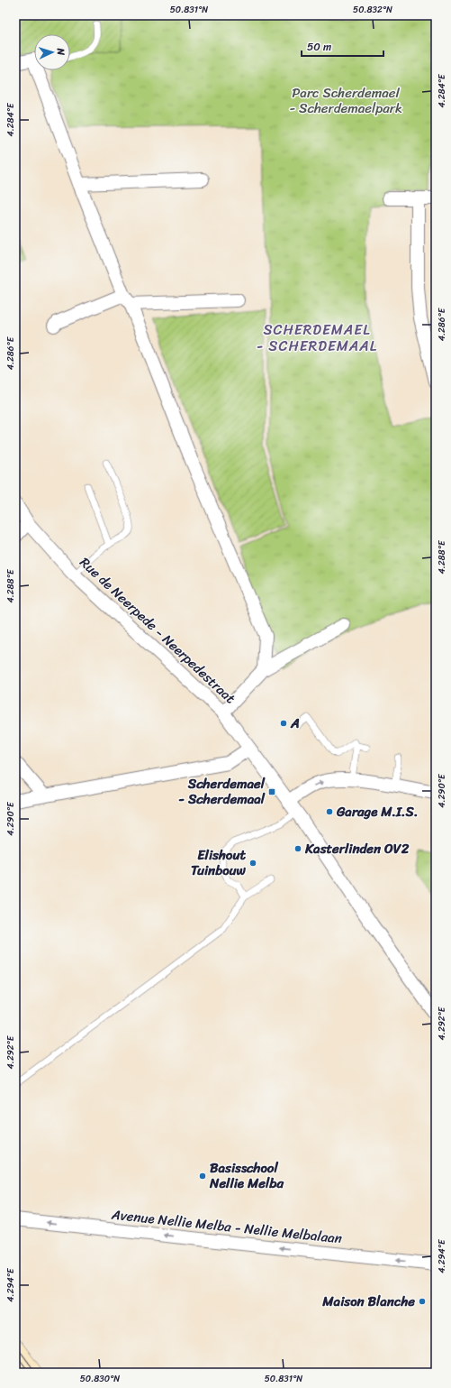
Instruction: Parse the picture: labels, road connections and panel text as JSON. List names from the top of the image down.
{
  "streets": {
    "street": ["Rue de Neerpede - Neerpedestraat", "Avenue Nellie Melba - Nellie Melbalaan"]
  },
  "one_way": ["Avenue Nellie Melba - Nellie Melbalaan"],
  "districts": ["SCHERDEMAEL - SCHERDEMAAL"],
  "parks": ["Parc Scherdemael - Scherdemaelpark"],
  "places": {
    "other": [
      "A",
      "Garage M.I.S.",
      "Kasterlinden OV2",
      "Elishout Tuinbouw",
      "Basisschool Nellie Melba",
      "Maison Blanche"
    ],
    "transit": ["Scherdemael - Scherdemaal"]
  },
  "scale_bar": "50 m",
  "north": "right",
  "coordinates": [
    "50.831°N",
    "50.832°N",
    "4.284°E",
    "4.286°E",
    "4.288°E",
    "4.290°E",
    "4.292°E",
    "4.294°E",
    "50.830°N"
  ]
}
